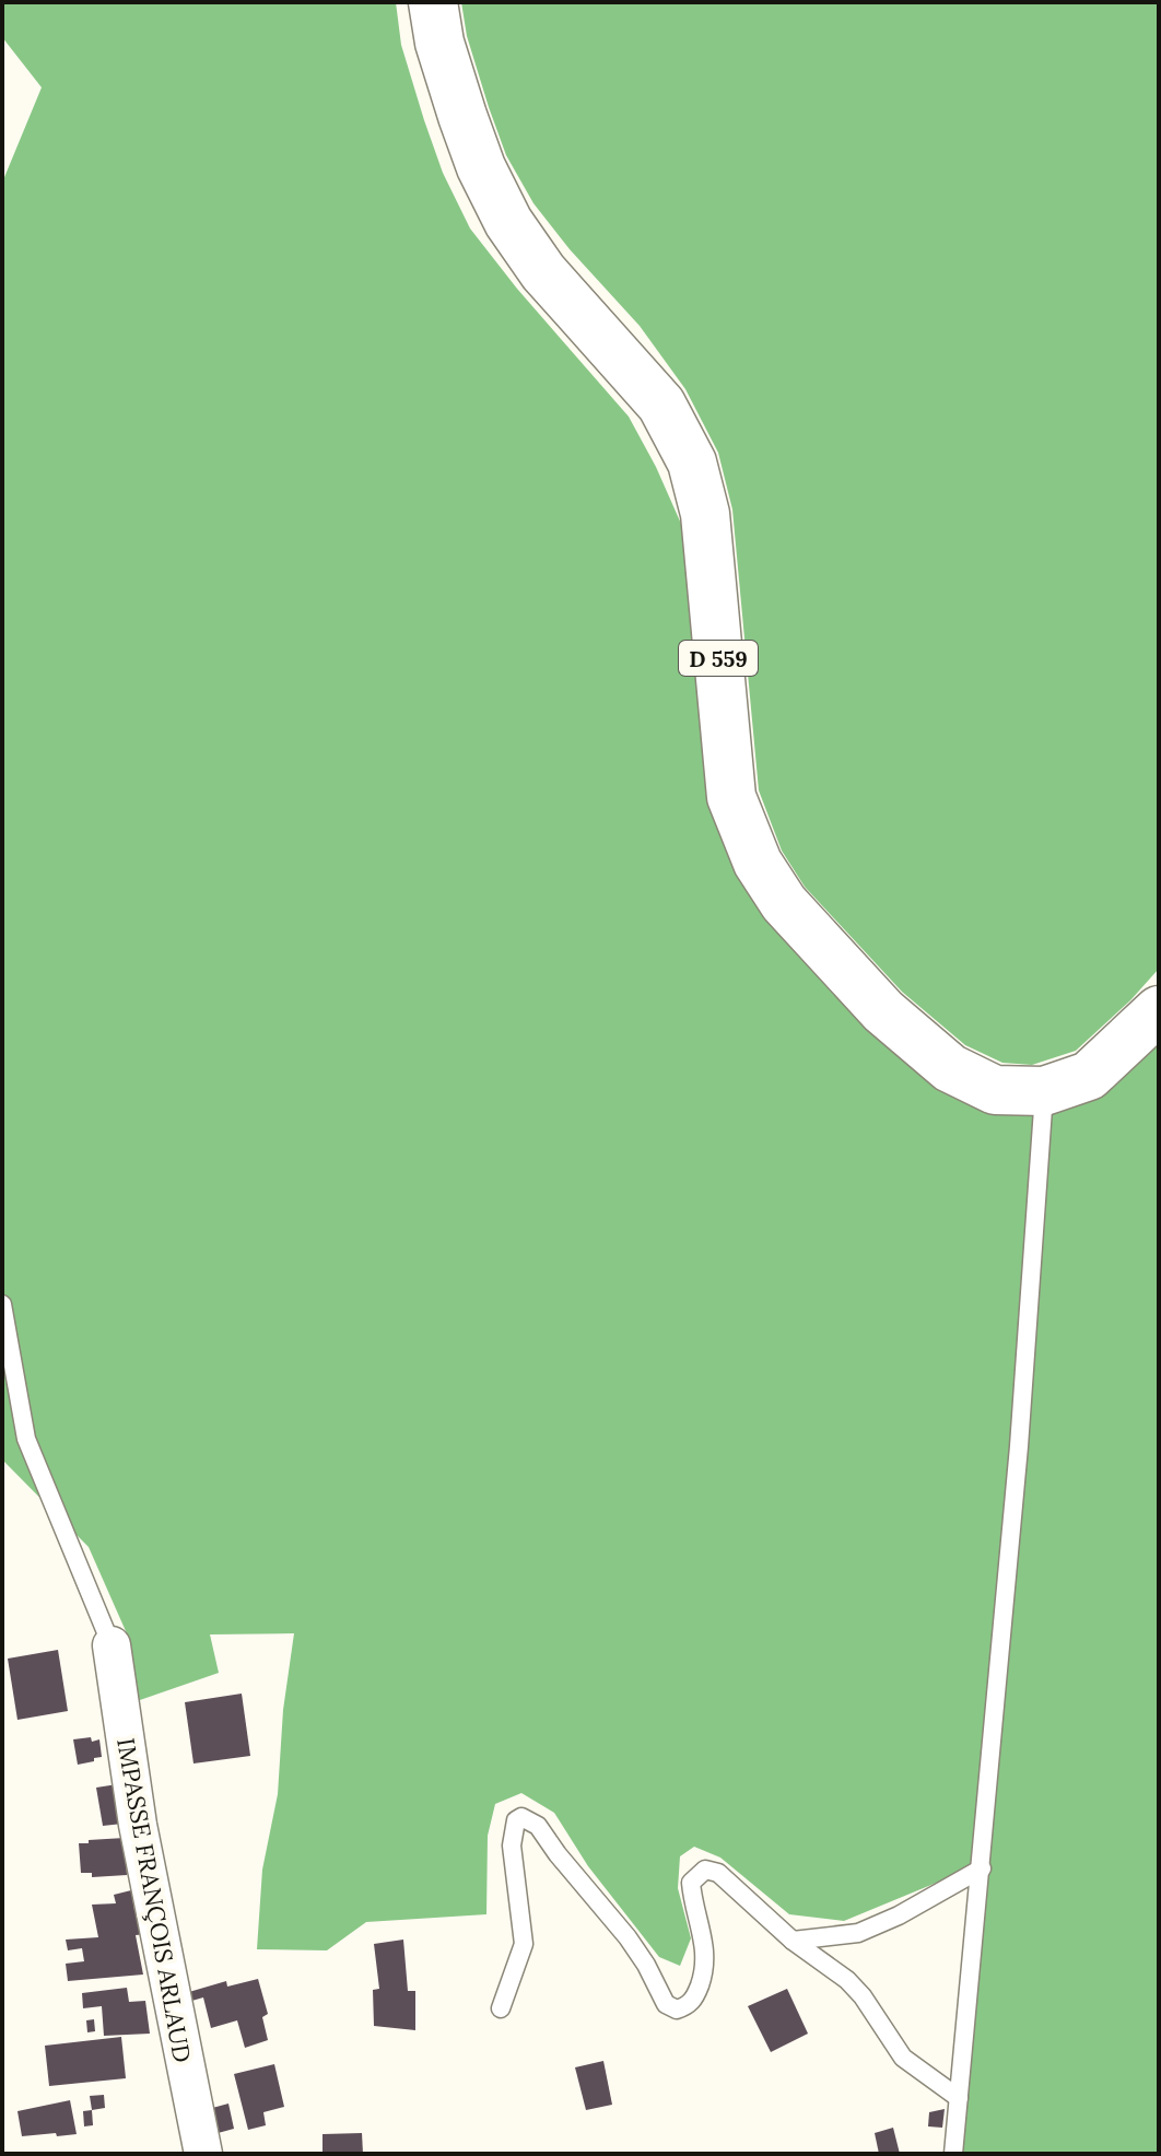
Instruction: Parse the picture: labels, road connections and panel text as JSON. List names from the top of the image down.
{
  "streets": {
    "main road": ["D 559"],
    "street": ["IMPASSE FRANÇOIS ARLAUD"]
  }
}
